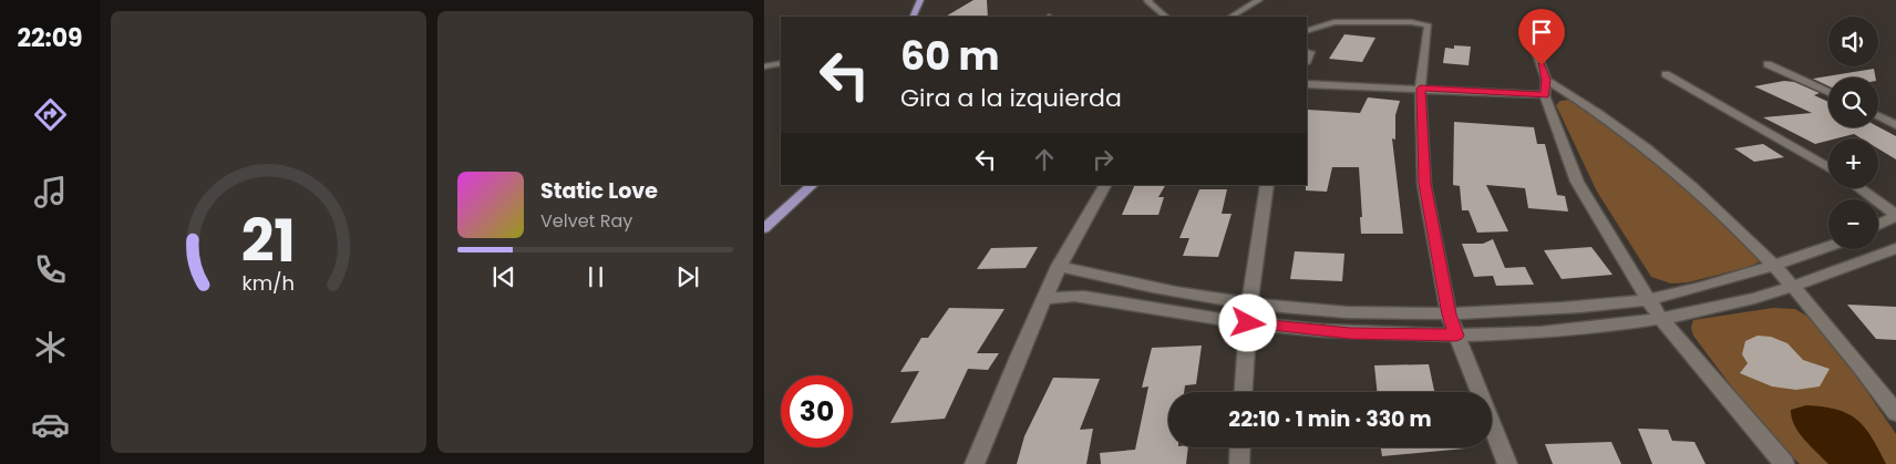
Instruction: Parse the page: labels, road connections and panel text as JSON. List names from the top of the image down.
{
  "page": {
    "tabs": "22:09",
    "map_buttons": ["+", "−"],
    "turn": ["60 m", "Gira a la izquierda"],
    "song": ["Static Love", "Velvet Ray"],
    "limit": "30",
    "trip": "22:10 · 1 min · 330 m",
    "gauge": ["21", "km/h"]
  }
}
